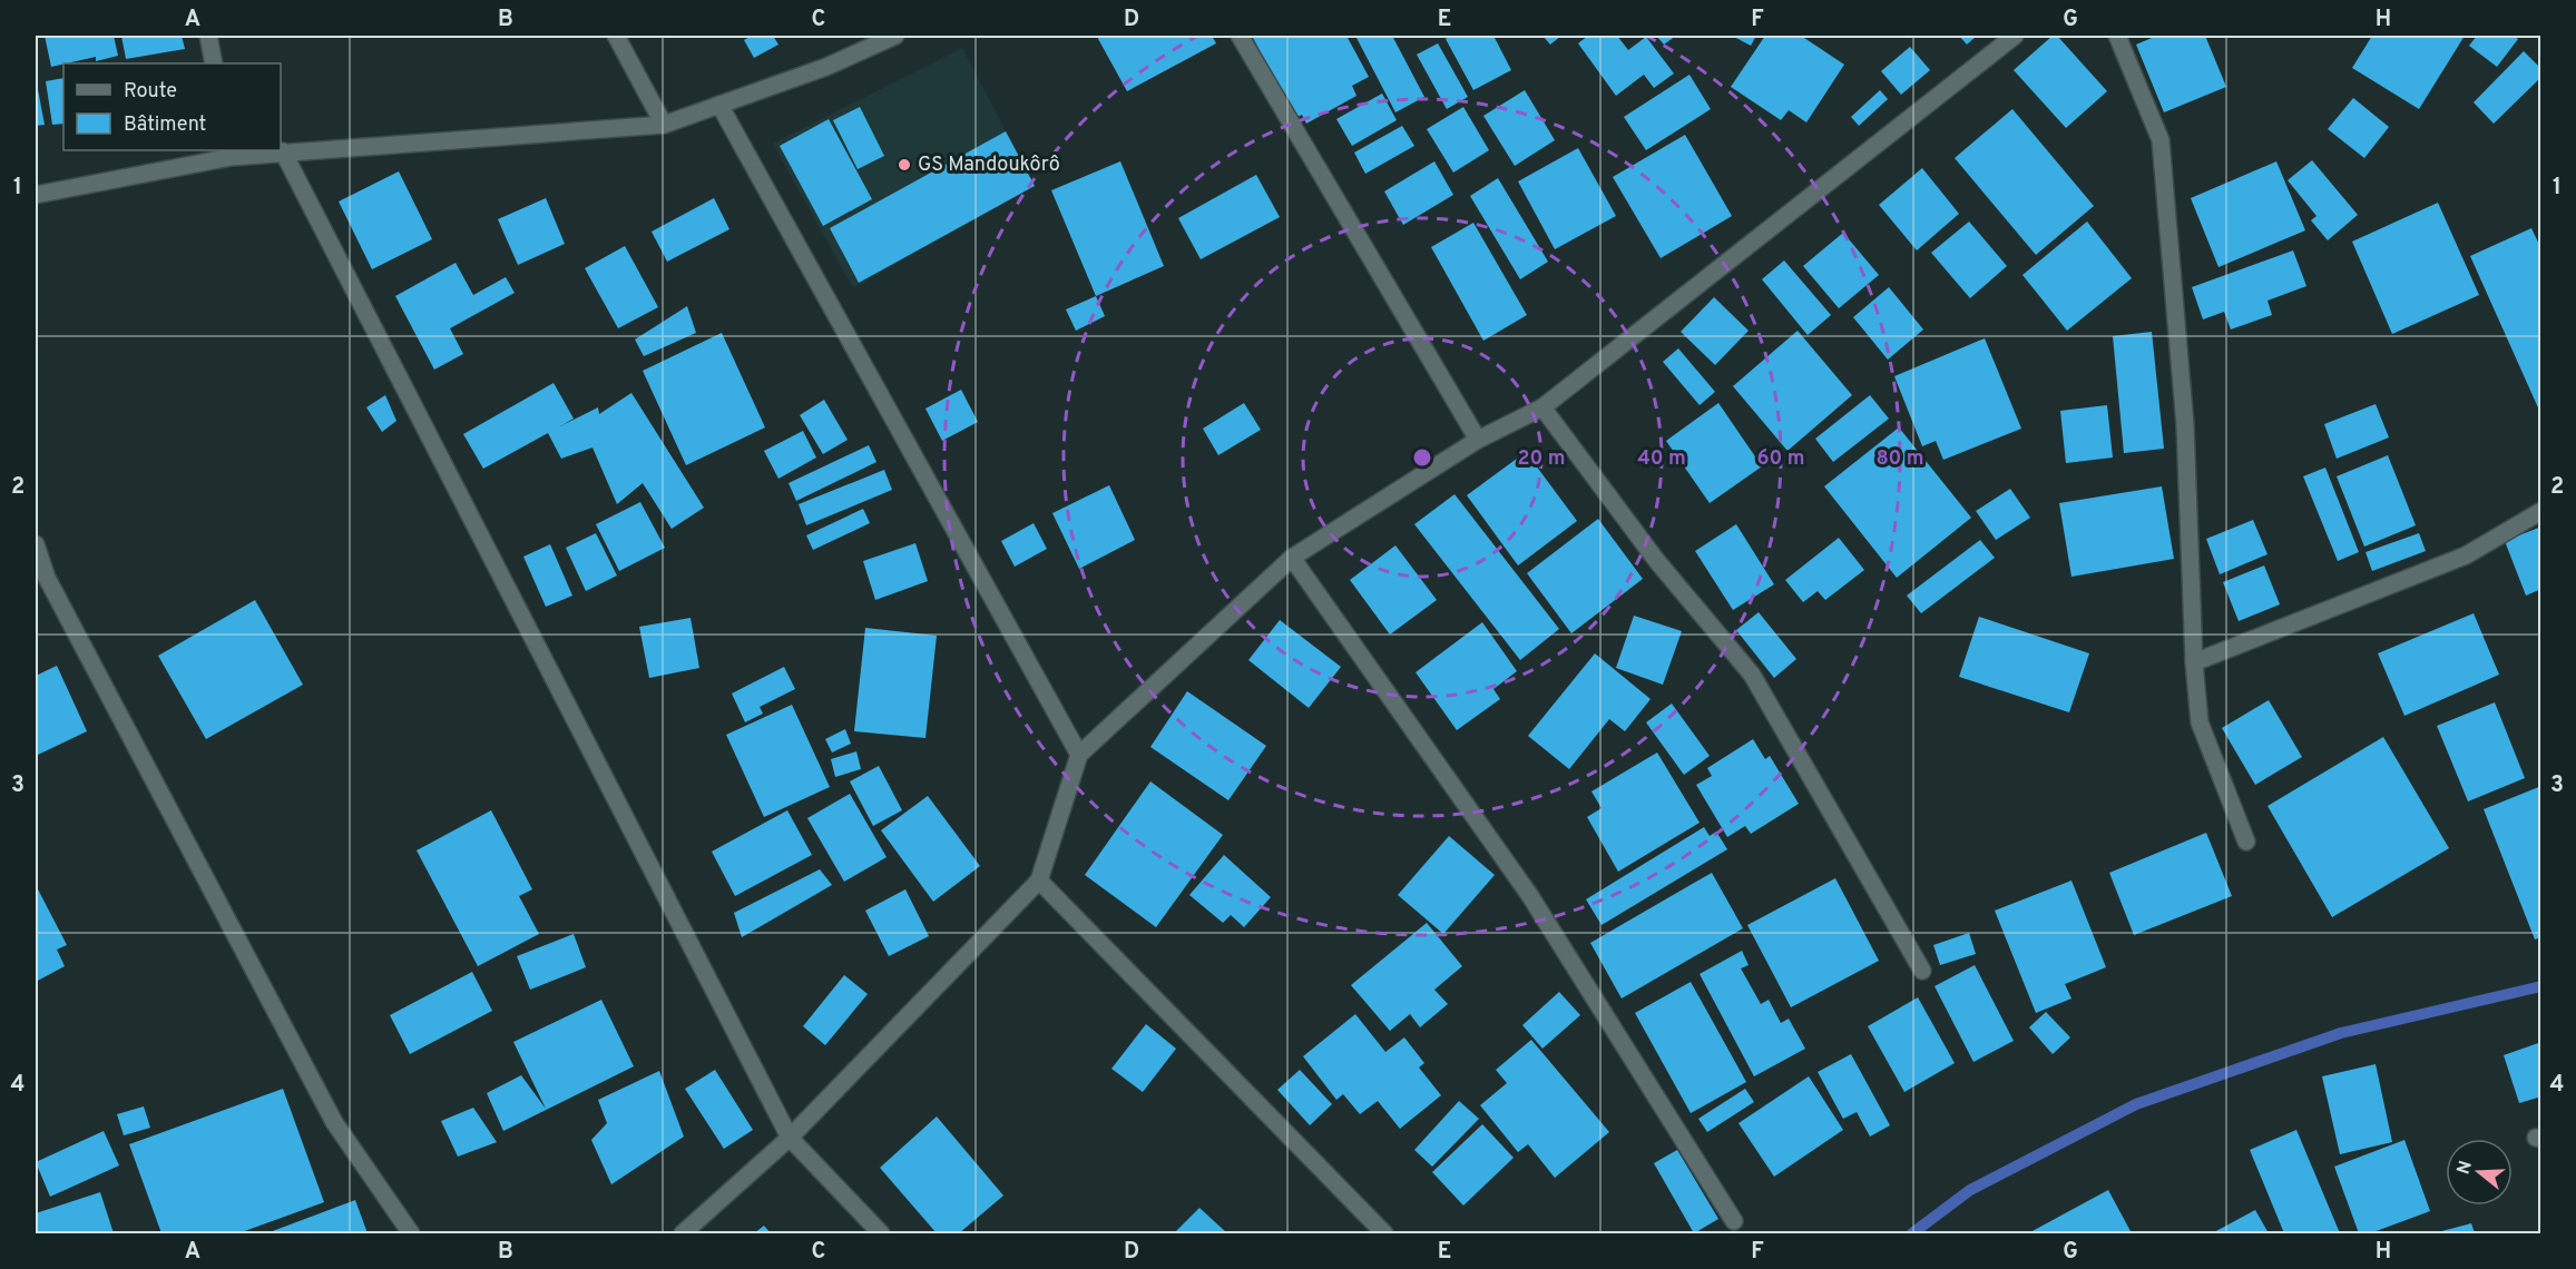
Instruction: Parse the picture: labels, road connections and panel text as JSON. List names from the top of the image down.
{
  "places": ["GS Mandoukôrô"],
  "legend": ["Route", "Bâtiment"],
  "north": "left",
  "grid": {
    "columns": [
      "A",
      "B",
      "C",
      "D",
      "E",
      "F",
      "G",
      "H"
    ],
    "rows": [
      "1",
      "2",
      "3",
      "4"
    ]
  },
  "rings": [
    "20 m",
    "40 m",
    "60 m",
    "80 m"
  ]
}
